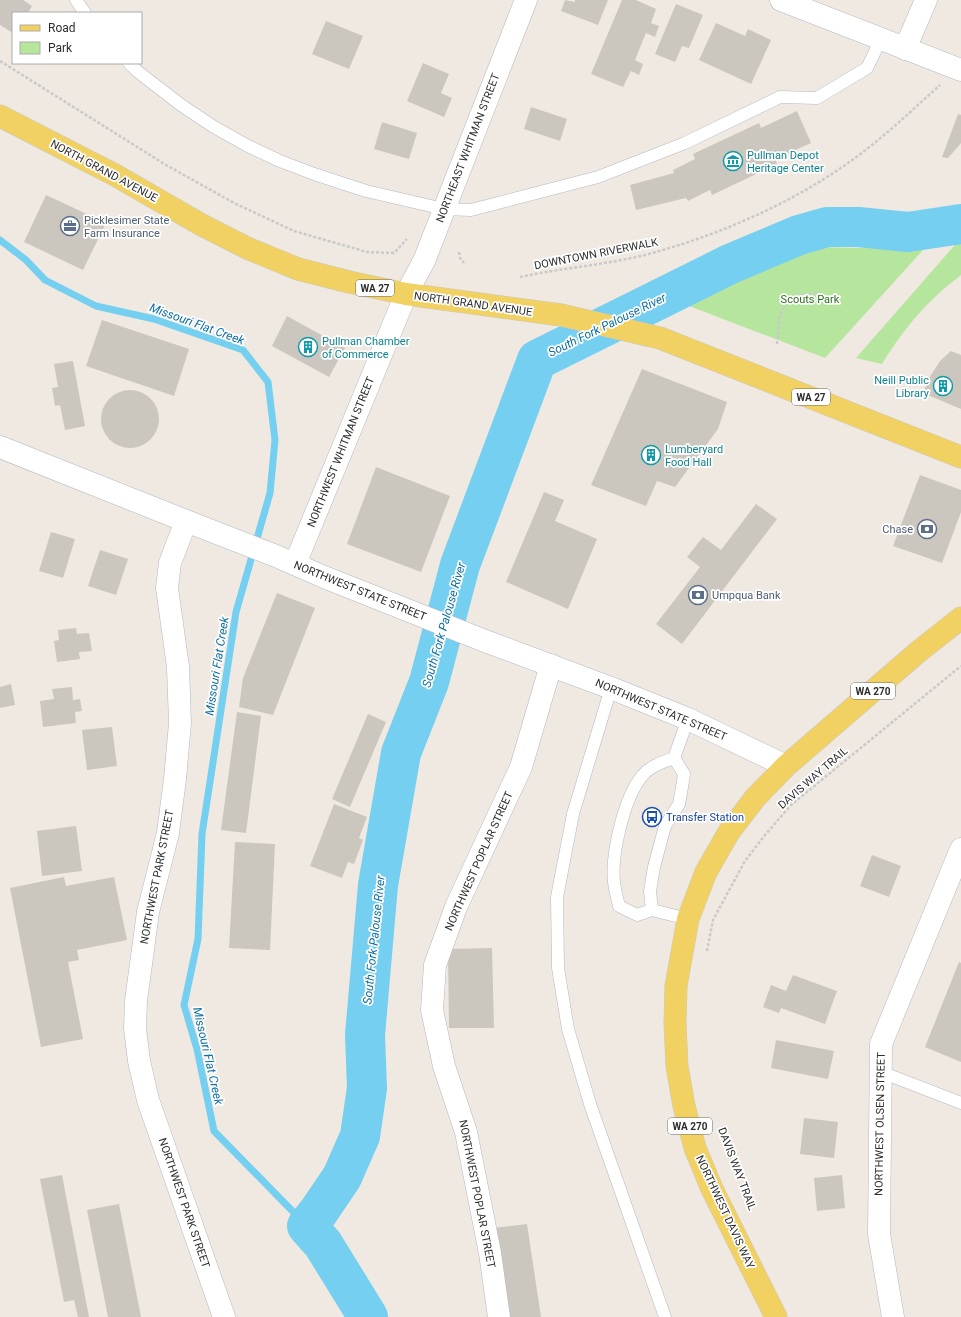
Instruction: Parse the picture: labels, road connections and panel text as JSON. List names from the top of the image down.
{
  "streets": {
    "main road": [
      "NORTH GRAND AVENUE",
      "WA 27",
      "WA 270",
      "NORTHWEST DAVIS WAY"
    ],
    "street": [
      "NORTHEAST WHITMAN STREET",
      "NORTHWEST WHITMAN STREET",
      "NORTHWEST STATE STREET",
      "NORTHWEST POPLAR STREET",
      "NORTHWEST PARK STREET",
      "NORTHWEST OLSEN STREET"
    ],
    "path": ["DOWNTOWN RIVERWALK", "DAVIS WAY TRAIL"]
  },
  "crossings": [
    ["NORTHEAST WHITMAN STREET", "NORTH GRAND AVENUE"],
    ["NORTHEAST WHITMAN STREET", "NORTHWEST WHITMAN STREET"],
    ["NORTH GRAND AVENUE", "NORTHWEST WHITMAN STREET"],
    ["NORTHWEST WHITMAN STREET", "NORTHWEST STATE STREET"],
    ["NORTHWEST STATE STREET", "NORTHWEST POPLAR STREET"],
    ["NORTHWEST STATE STREET", "NORTHWEST PARK STREET"],
    ["NORTHWEST STATE STREET", "NORTHWEST DAVIS WAY"]
  ],
  "water": ["Missouri Flat Creek", "South Fork Palouse River"],
  "parks": ["Scouts Park"],
  "places": {
    "museum": ["Pullman Depot Heritage Center"],
    "office": ["Picklesimer State Farm Insurance"],
    "building": ["Pullman Chamber of Commerce", "Neill Public Library", "Lumberyard Food Hall"],
    "bank": ["Chase", "Umpqua Bank"],
    "bus stop": ["Transfer Station"]
  },
  "legend": ["Road", "Park"]
}
